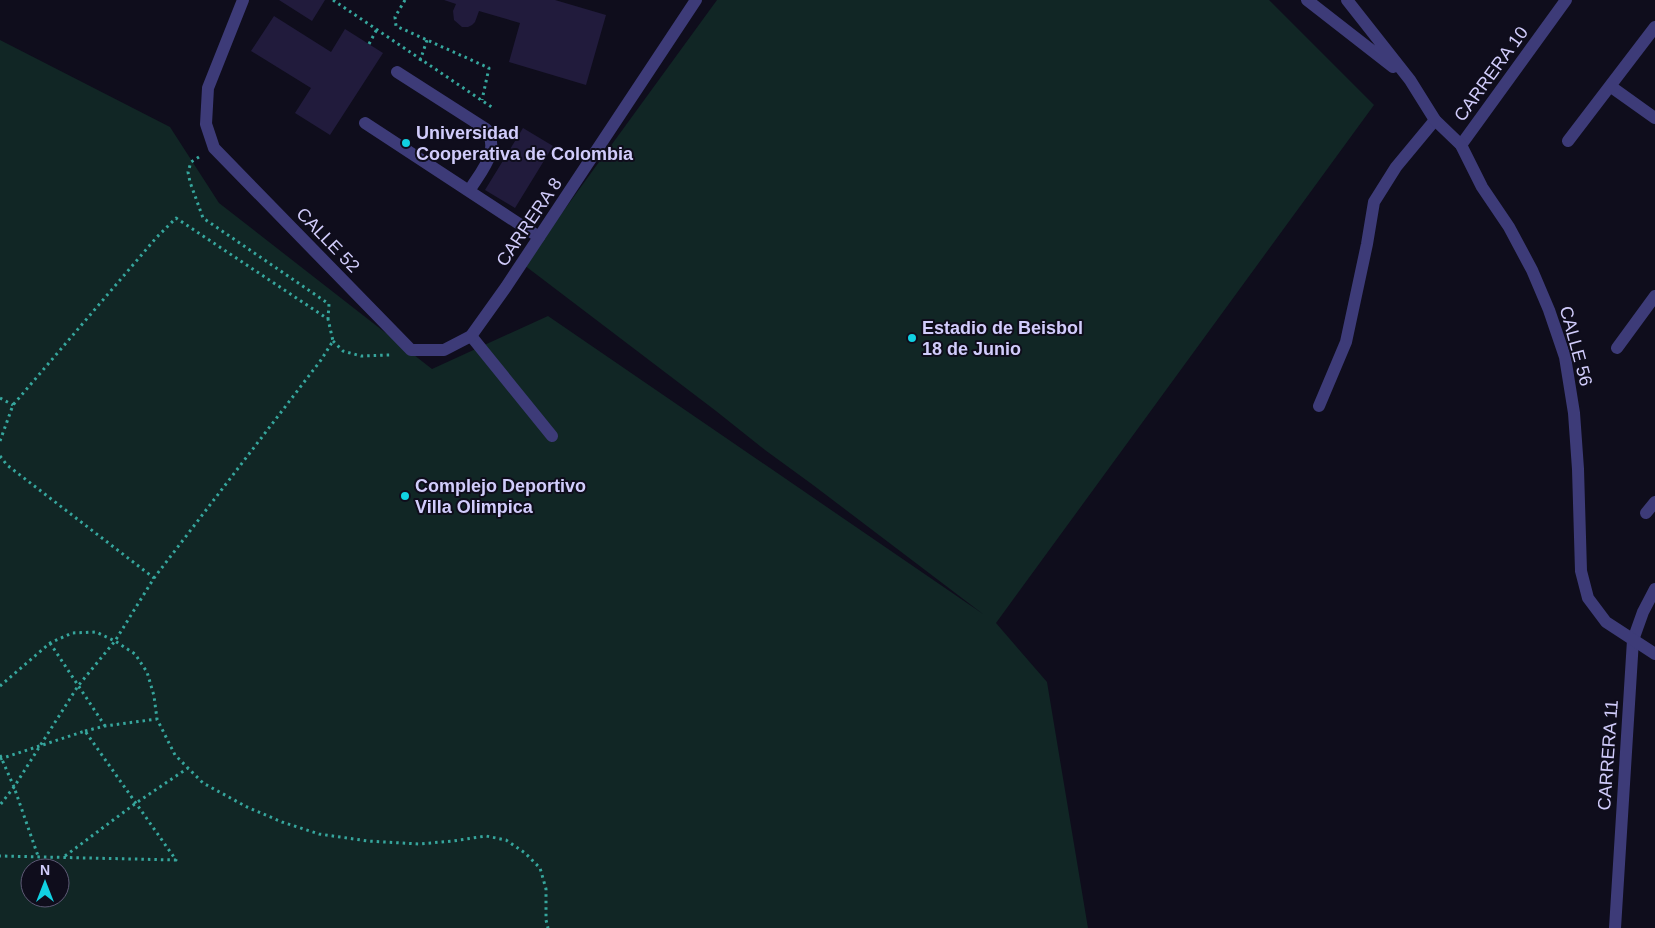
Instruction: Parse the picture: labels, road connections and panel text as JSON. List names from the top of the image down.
{
  "streets": {
    "street": [
      "CARRERA 10",
      "CARRERA 8",
      "CALLE 52",
      "CALLE 56",
      "CARRERA 11"
    ]
  },
  "crossings": [
    ["CARRERA 10", "CALLE 56"],
    ["CARRERA 8", "CALLE 52"],
    ["CALLE 56", "CARRERA 11"]
  ],
  "places": ["Universidad Cooperativa de Colombia", "Estadio de Beisbol 18 de Junio", "Complejo Deportivo Villa Olimpica"],
  "north": "top"
}
